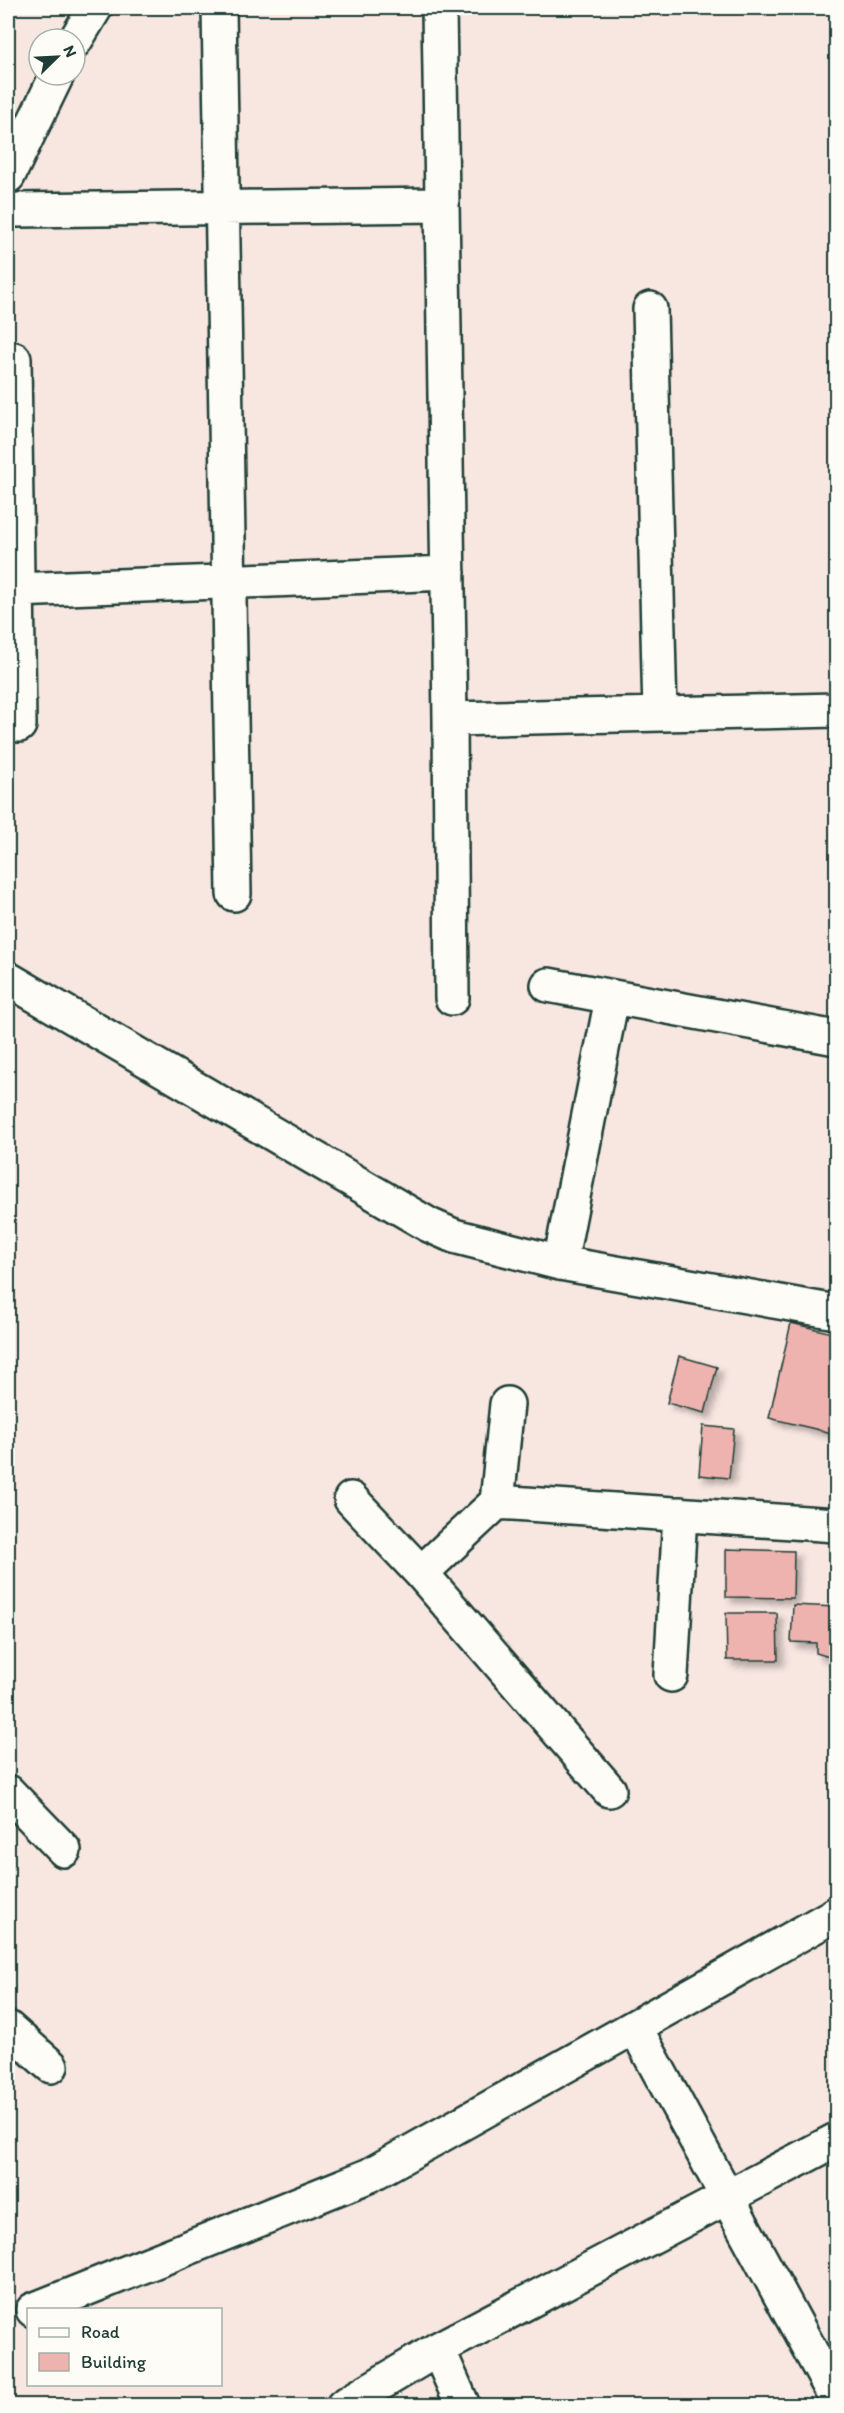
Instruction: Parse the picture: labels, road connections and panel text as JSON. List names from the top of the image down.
{
  "legend": ["Road", "Building"],
  "north": "top right"
}
